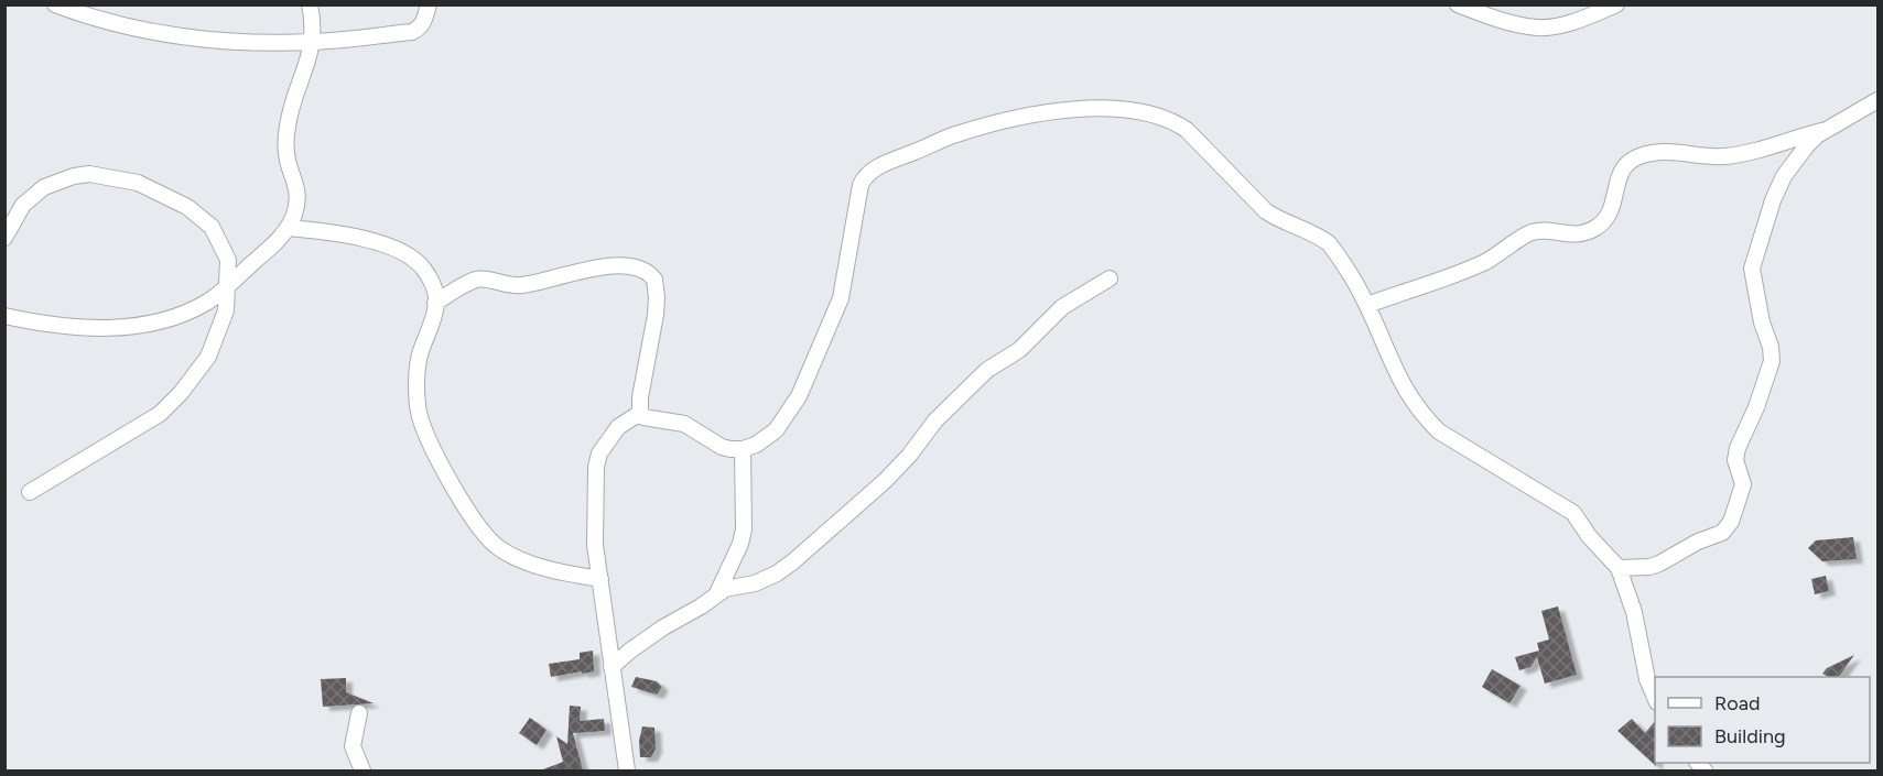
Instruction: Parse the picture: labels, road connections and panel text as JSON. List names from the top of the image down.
{
  "legend": ["Road", "Building"]
}
